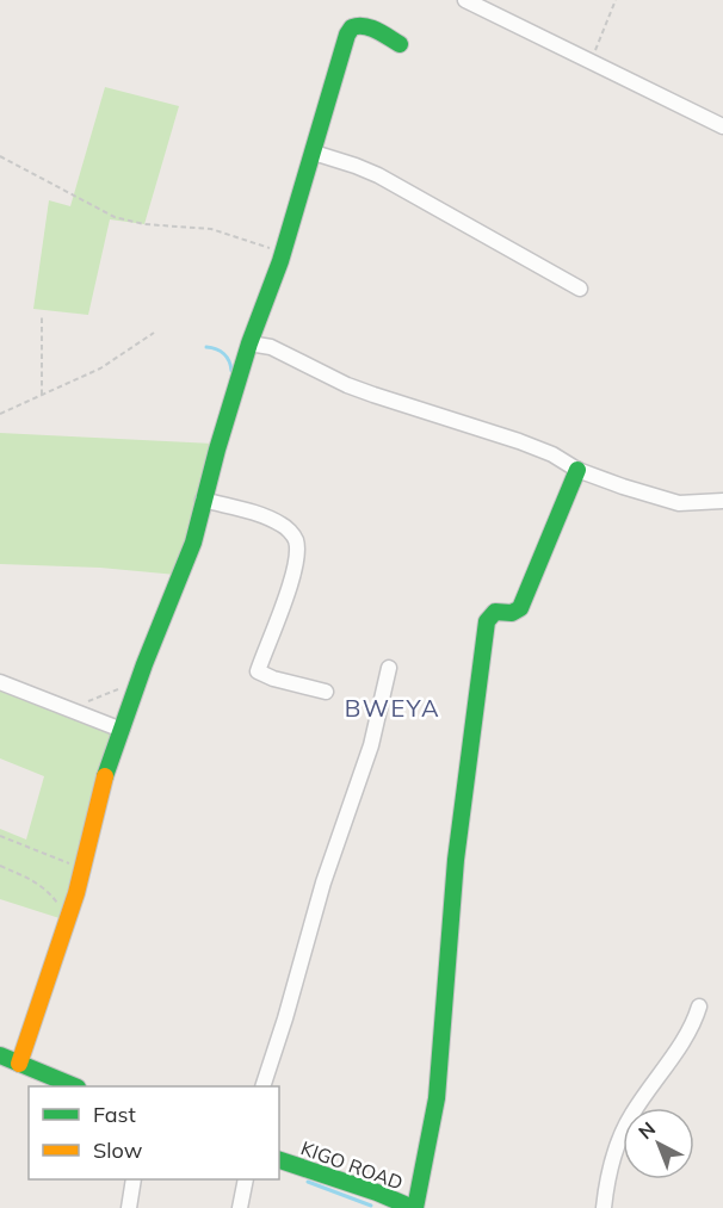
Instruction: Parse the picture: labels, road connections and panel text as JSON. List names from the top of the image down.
{
  "streets": {
    "street": ["KIGO ROAD"]
  },
  "districts": ["BWEYA"],
  "legend": ["Fast", "Slow"],
  "north": "top left"
}
